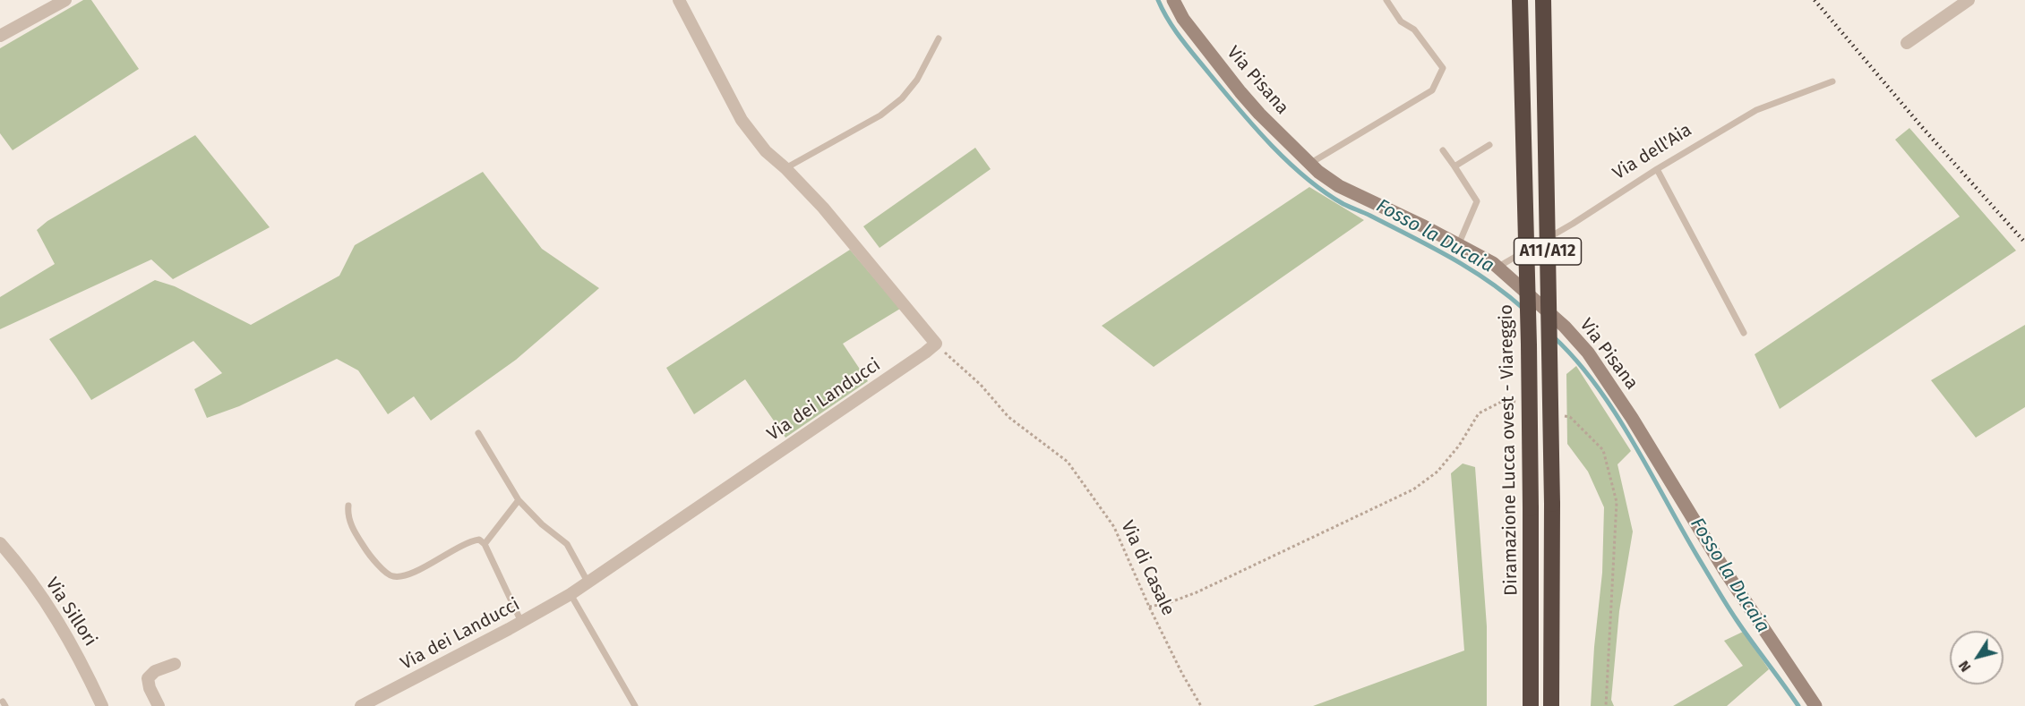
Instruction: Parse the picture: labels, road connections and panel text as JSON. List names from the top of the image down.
{
  "streets": {
    "highway": ["A11/A12", "Diramazione Lucca ovest - Viareggio"],
    "main road": ["Via Pisana"],
    "street": ["Via dei Landucci", "Via Sillori"],
    "lane": ["Via dell'Aia"],
    "path": ["Via di Casale"]
  },
  "crossings": [
    ["Via Pisana", "Via dell'Aia"],
    ["Via dei Landucci", "Via di Casale"]
  ],
  "water": ["Fosso la Ducaia"],
  "north": "bottom left"
}
